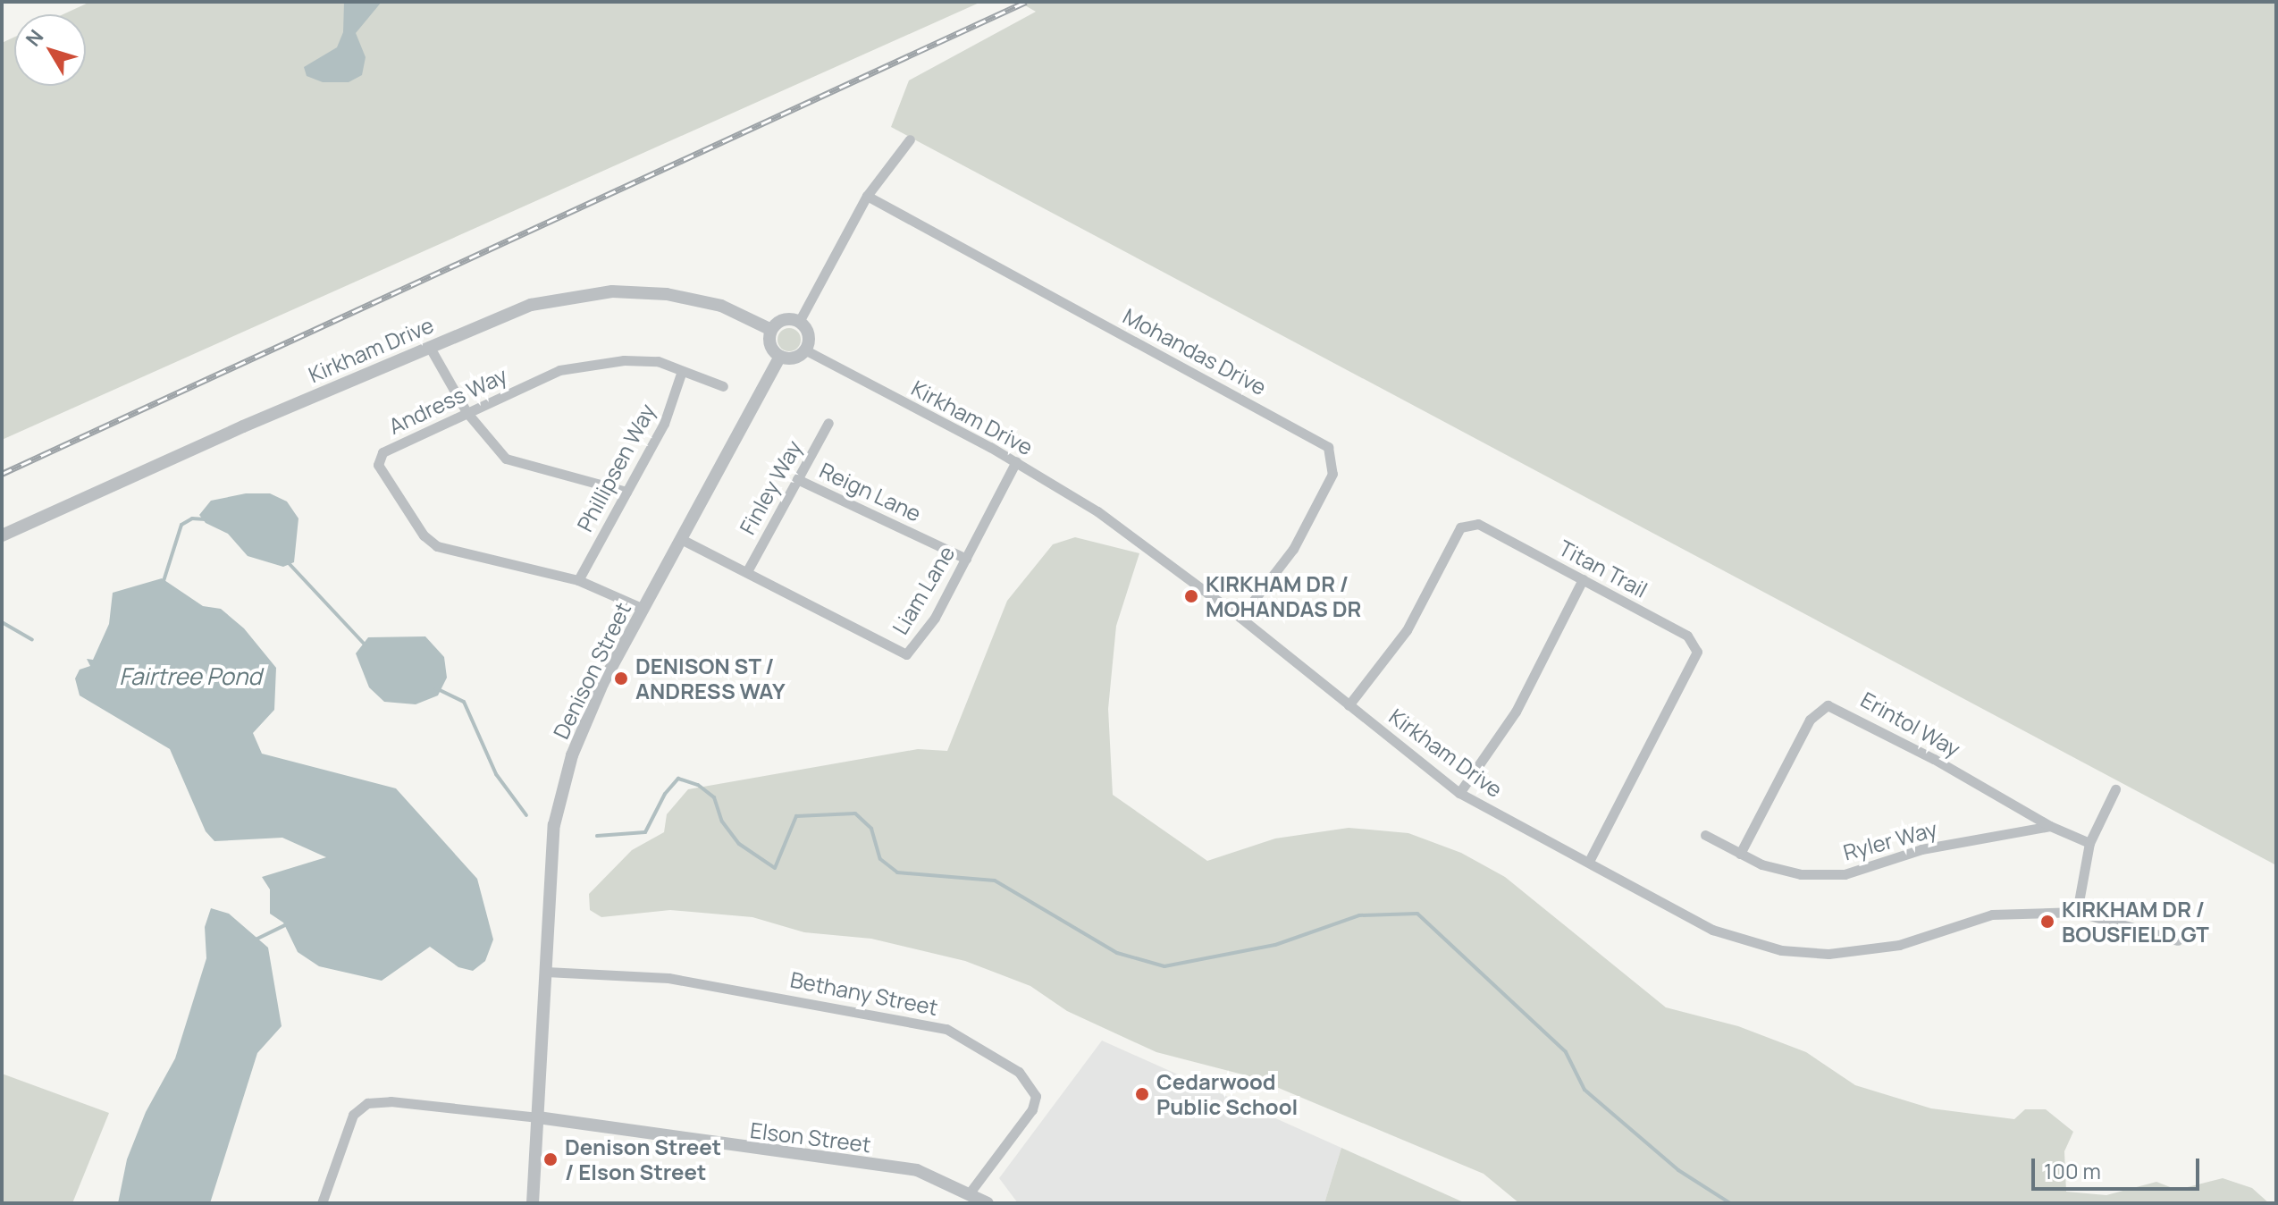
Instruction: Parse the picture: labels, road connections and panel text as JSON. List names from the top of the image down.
{
  "streets": {
    "street": [
      "Kirkham Drive",
      "Mohandas Drive",
      "Andress Way",
      "Phillipsen Way",
      "Finley Way",
      "Reign Lane",
      "Titan Trail",
      "Liam Lane",
      "Denison Street",
      "Erintol Way",
      "Ryler Way",
      "Bethany Street",
      "Elson Street"
    ]
  },
  "crossings": [
    ["Kirkham Drive", "Mohandas Drive"],
    ["Kirkham Drive", "Titan Trail"],
    ["Kirkham Drive", "Liam Lane"],
    ["Kirkham Drive", "Denison Street"],
    ["Andress Way", "Phillipsen Way"],
    ["Andress Way", "Denison Street"],
    ["Finley Way", "Reign Lane"],
    ["Finley Way", "Liam Lane"],
    ["Reign Lane", "Liam Lane"],
    ["Denison Street", "Bethany Street"],
    ["Denison Street", "Elson Street"],
    ["Erintol Way", "Ryler Way"],
    ["Bethany Street", "Elson Street"]
  ],
  "water": ["Fairtree Pond"],
  "places": [
    "KIRKHAM DR / MOHANDAS DR",
    "DENISON ST / ANDRESS WAY",
    "KIRKHAM DR / BOUSFIELD GT",
    "Cedarwood Public School",
    "Denison Street / Elson Street"
  ],
  "scale_bar": "100 m",
  "north": "top left"
}
